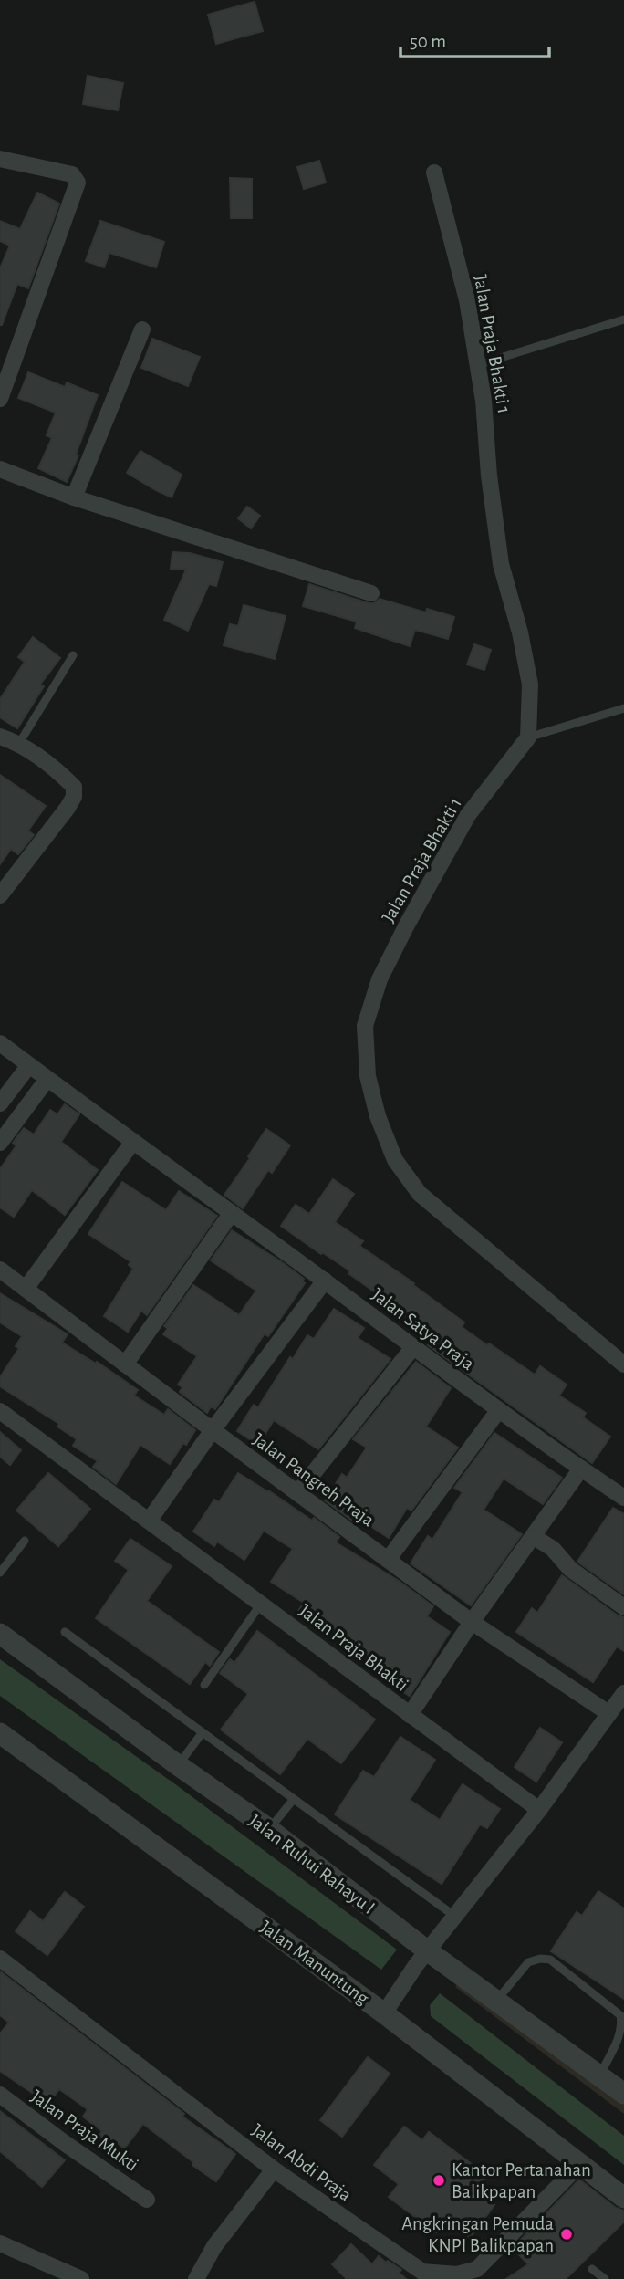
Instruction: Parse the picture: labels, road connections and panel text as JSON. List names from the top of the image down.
{
  "streets": {
    "street": [
      "Jalan Praja Bhakti 1",
      "Jalan Satya Praja",
      "Jalan Pangreh Praja",
      "Jalan Praja Bhakti",
      "Jalan Ruhui Rahayu I",
      "Jalan Manuntung",
      "Jalan Praja Mukti",
      "Jalan Abdi Praja"
    ]
  },
  "crossings": [
    ["Jalan Manuntung", "Jalan Abdi Praja"]
  ],
  "places": ["Kantor Pertanahan Balikpapan", "Angkringan Pemuda KNPI Balikpapan"],
  "scale_bar": "50 m"
}
